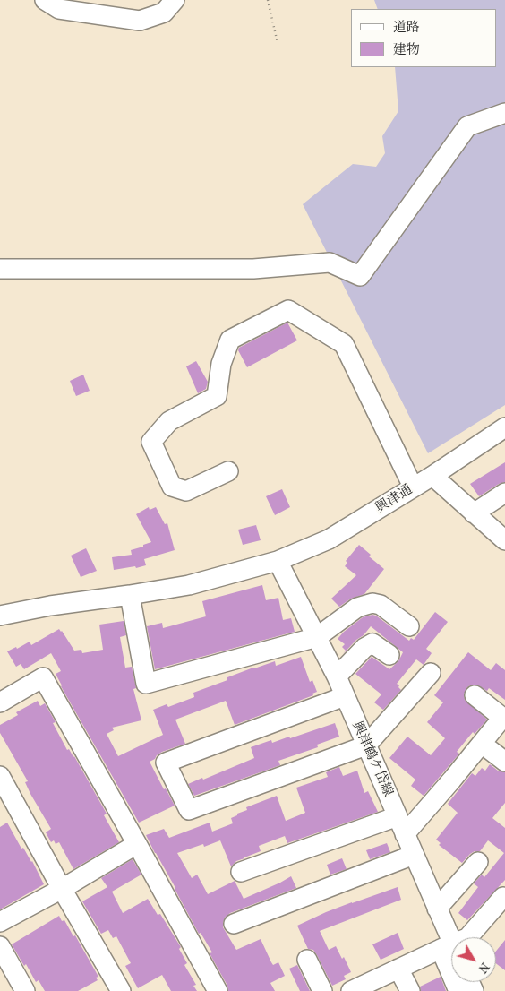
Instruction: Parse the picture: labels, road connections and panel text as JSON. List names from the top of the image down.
{
  "streets": {
    "street": ["興津通", "興津鶴ケ岱線"]
  },
  "crossings": [
    ["興津通", "興津鶴ケ岱線"]
  ],
  "legend": ["道路", "建物"],
  "north": "bottom right"
}
